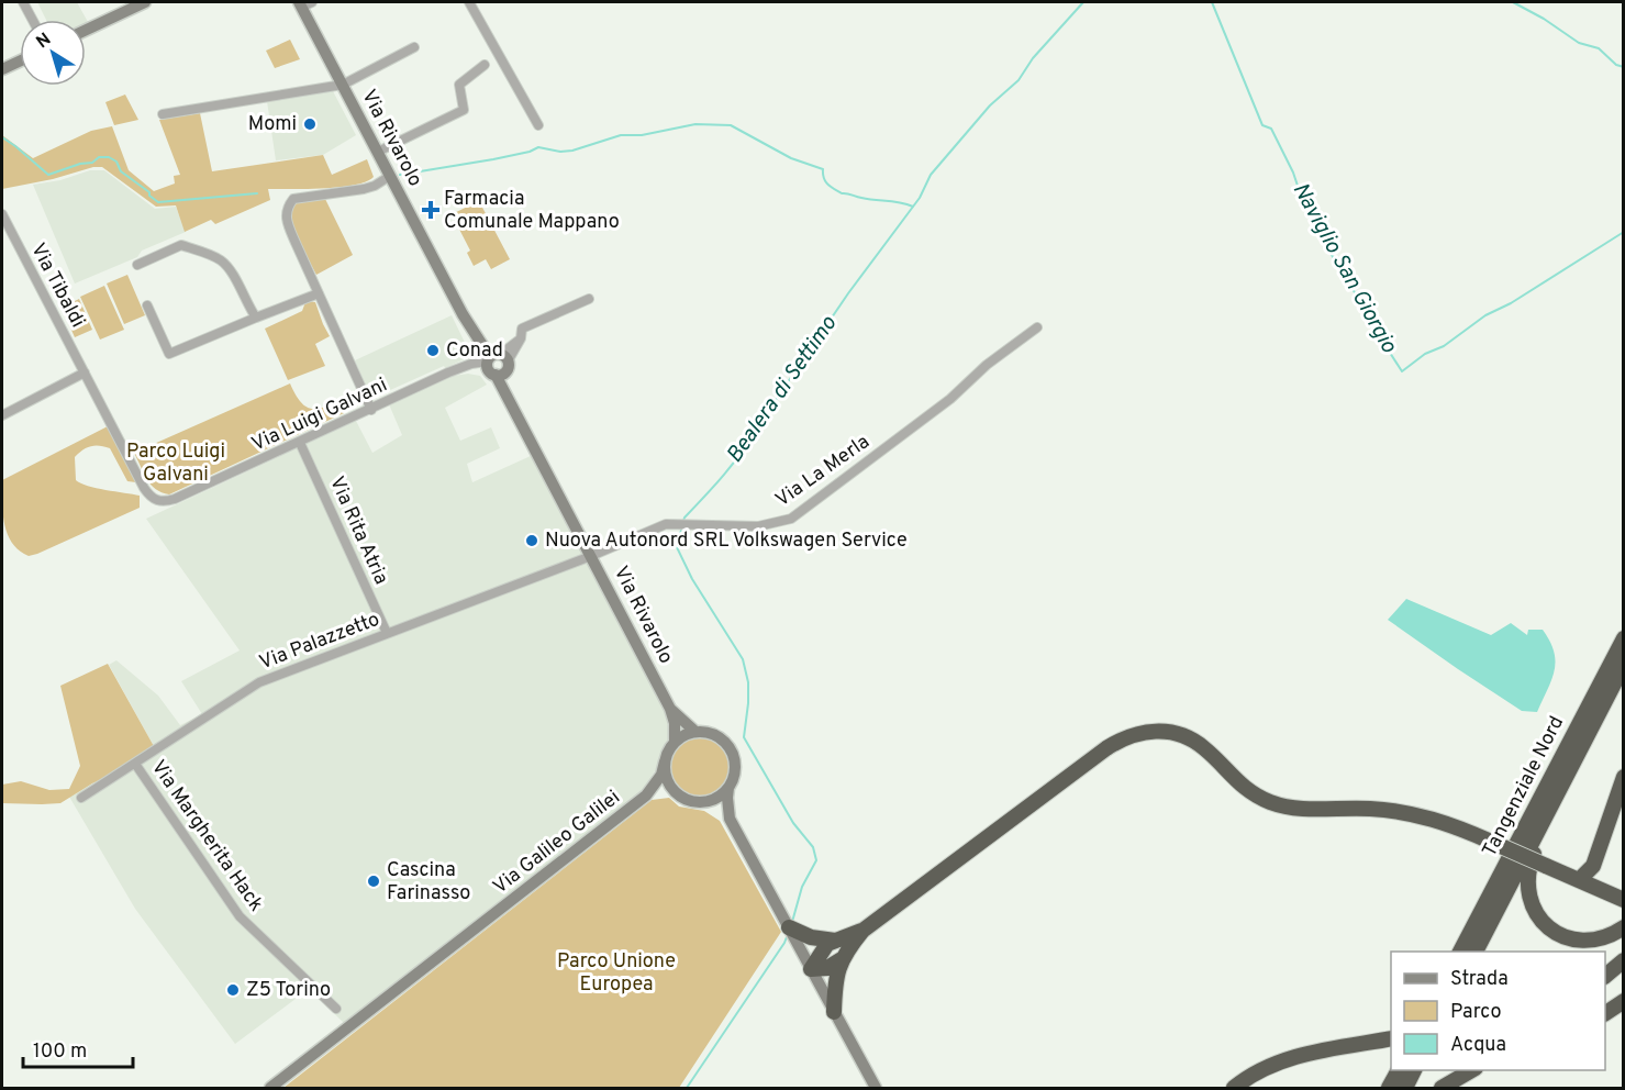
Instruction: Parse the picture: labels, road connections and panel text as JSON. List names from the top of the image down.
{
  "streets": {
    "highway": ["Tangenziale Nord"],
    "main road": ["Via Rivarolo", "Via Galileo Galilei"],
    "street": [
      "Via Tibaldi",
      "Via Luigi Galvani",
      "Via La Merla",
      "Via Rita Atria",
      "Via Palazzetto",
      "Via Margherita Hack"
    ]
  },
  "crossings": [
    ["Via Rivarolo", "Via Luigi Galvani"],
    ["Via Rivarolo", "Via La Merla"],
    ["Via Rivarolo", "Via Palazzetto"],
    ["Via Rivarolo", "Via Galileo Galilei"],
    ["Via Tibaldi", "Via Luigi Galvani"],
    ["Via Luigi Galvani", "Via Rita Atria"],
    ["Via La Merla", "Via Palazzetto"],
    ["Via Rita Atria", "Via Palazzetto"],
    ["Via Palazzetto", "Via Margherita Hack"]
  ],
  "water": ["Naviglio San Giorgio", "Bealera di Settimo"],
  "parks": ["Parco Luigi Galvani", "Parco Unione Europea"],
  "places": {
    "other": [
      "Momi",
      "Conad",
      "Nuova Autonord SRL Volkswagen Service",
      "Cascina Farinasso",
      "Z5 Torino"
    ],
    "health": ["Farmacia Comunale Mappano"]
  },
  "legend": ["Strada", "Parco", "Acqua"],
  "scale_bar": "100 m",
  "north": "top left"
}
